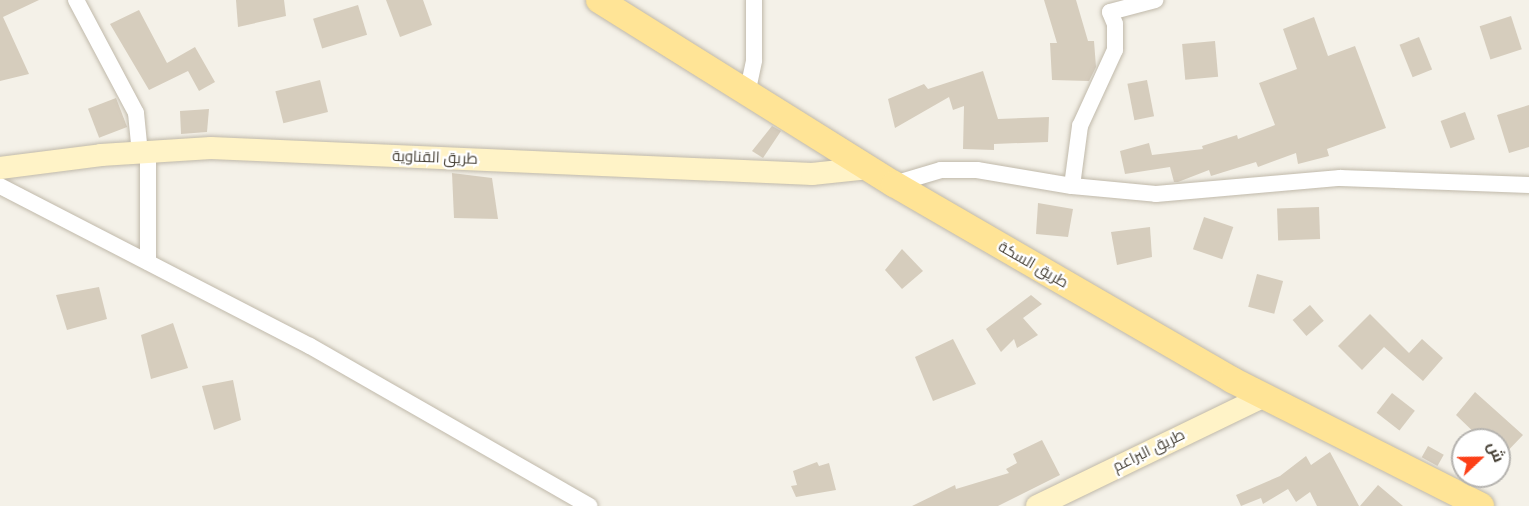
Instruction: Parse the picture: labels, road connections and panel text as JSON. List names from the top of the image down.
{
  "streets": {
    "main road": ["طريق السكة"],
    "street": ["طريق القناوية", "طريق البراعم"]
  },
  "crossings": [
    ["طريق القناوية", "طريق السكة"],
    ["طريق السكة", "طريق البراعم"]
  ],
  "north": "right"
}
